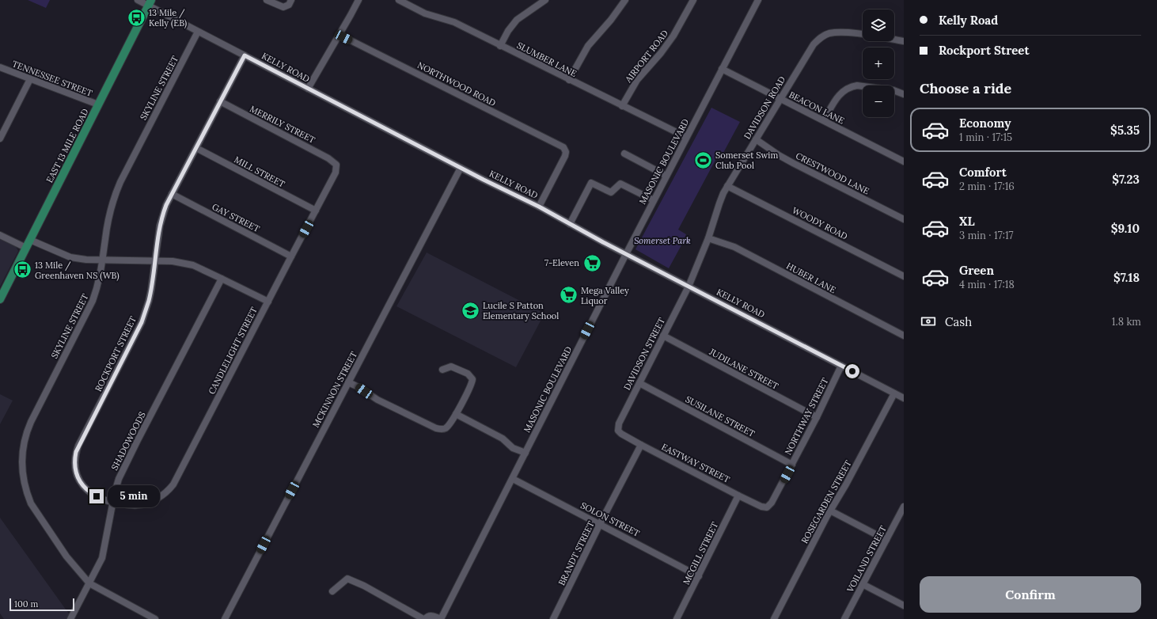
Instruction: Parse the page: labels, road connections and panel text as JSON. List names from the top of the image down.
{
  "streets": {
    "main road": ["EAST 13 MILE ROAD"],
    "street": [
      "AIRPORT ROAD",
      "SLUMBER LANE",
      "KELLY ROAD",
      "TENNESSEE STREET",
      "NORTHWOOD ROAD",
      "SKYLINE STREET",
      "DAVIDSON ROAD",
      "BEACON LANE",
      "MERRILY STREET",
      "MASONIC BOULEVARD",
      "MILL STREET",
      "CRESTWOOD LANE",
      "GAY STREET",
      "WOODY ROAD",
      "HUBER LANE",
      "CANDLELIGHT STREET",
      "ROCKPORT STREET",
      "DAVIDSON STREET",
      "JUDILANE STREET",
      "MCKINNON STREET",
      "SUSILANE STREET",
      "NORTHWAY STREET",
      "SHADOWOODS",
      "EASTWAY STREET",
      "ROSEGARDEN STREET",
      "SOLON STREET",
      "BRANDT STREET",
      "MCGILL STREET",
      "VOILAND STREET"
    ]
  },
  "crossings": [
    ["AIRPORT ROAD", "SLUMBER LANE"],
    ["SLUMBER LANE", "MASONIC BOULEVARD"],
    ["KELLY ROAD", "NORTHWOOD ROAD"],
    ["KELLY ROAD", "SKYLINE STREET"],
    ["KELLY ROAD", "DAVIDSON ROAD"],
    ["KELLY ROAD", "EAST 13 MILE ROAD"],
    ["KELLY ROAD", "MASONIC BOULEVARD"],
    ["KELLY ROAD", "ROCKPORT STREET"],
    ["KELLY ROAD", "DAVIDSON STREET"],
    ["KELLY ROAD", "MCKINNON STREET"],
    ["KELLY ROAD", "NORTHWAY STREET"],
    ["KELLY ROAD", "ROSEGARDEN STREET"],
    ["TENNESSEE STREET", "EAST 13 MILE ROAD"],
    ["SKYLINE STREET", "SHADOWOODS"],
    ["DAVIDSON ROAD", "BEACON LANE"],
    ["DAVIDSON ROAD", "CRESTWOOD LANE"],
    ["DAVIDSON ROAD", "WOODY ROAD"],
    ["DAVIDSON ROAD", "HUBER LANE"],
    ["DAVIDSON ROAD", "DAVIDSON STREET"],
    ["BEACON LANE", "MASONIC BOULEVARD"],
    ["MERRILY STREET", "CANDLELIGHT STREET"],
    ["MERRILY STREET", "ROCKPORT STREET"],
    ["MASONIC BOULEVARD", "SOLON STREET"],
    ["MILL STREET", "CANDLELIGHT STREET"],
    ["MILL STREET", "ROCKPORT STREET"],
    ["GAY STREET", "CANDLELIGHT STREET"],
    ["GAY STREET", "ROCKPORT STREET"],
    ["CANDLELIGHT STREET", "ROCKPORT STREET"],
    ["CANDLELIGHT STREET", "SHADOWOODS"],
    ["ROCKPORT STREET", "SHADOWOODS"],
    ["DAVIDSON STREET", "JUDILANE STREET"],
    ["DAVIDSON STREET", "SUSILANE STREET"],
    ["DAVIDSON STREET", "EASTWAY STREET"],
    ["JUDILANE STREET", "NORTHWAY STREET"],
    ["SUSILANE STREET", "NORTHWAY STREET"],
    ["NORTHWAY STREET", "EASTWAY STREET"],
    ["EASTWAY STREET", "BRANDT STREET"],
    ["EASTWAY STREET", "MCGILL STREET"],
    ["SOLON STREET", "BRANDT STREET"],
    ["SOLON STREET", "MCGILL STREET"]
  ],
  "parks": ["Somerset Park"],
  "places": {
    "bus stop": ["13 Mile / Kelly (EB)", "13 Mile / Greenhaven NS (WB)"],
    "sports": ["Somerset Swim Club Pool"],
    "supermarket": ["7-Eleven", "Mega Valley Liquor"],
    "school or university": ["Lucile S Patton Elementary School"]
  },
  "scale_bar": "100 m",
  "page": {
    "banner": ["Kelly Road", "Rockport Street"],
    "map_buttons": ["+", "−"],
    "heading": "Choose a ride",
    "list": [
      {
        "name": "Economy",
        "note": "1 min · 17:15",
        "value": "$5.35"
      },
      {
        "name": "Comfort",
        "note": "2 min · 17:16",
        "value": "$7.23"
      },
      {
        "name": "XL",
        "note": "3 min · 17:17",
        "value": "$9.10"
      },
      {
        "name": "Green",
        "note": "4 min · 17:18",
        "value": "$7.18"
      }
    ],
    "pay": ["Cash", "1.8 km"],
    "bubble": "5 min",
    "buttons": "Confirm",
    "scale": "100 m"
  }
}
